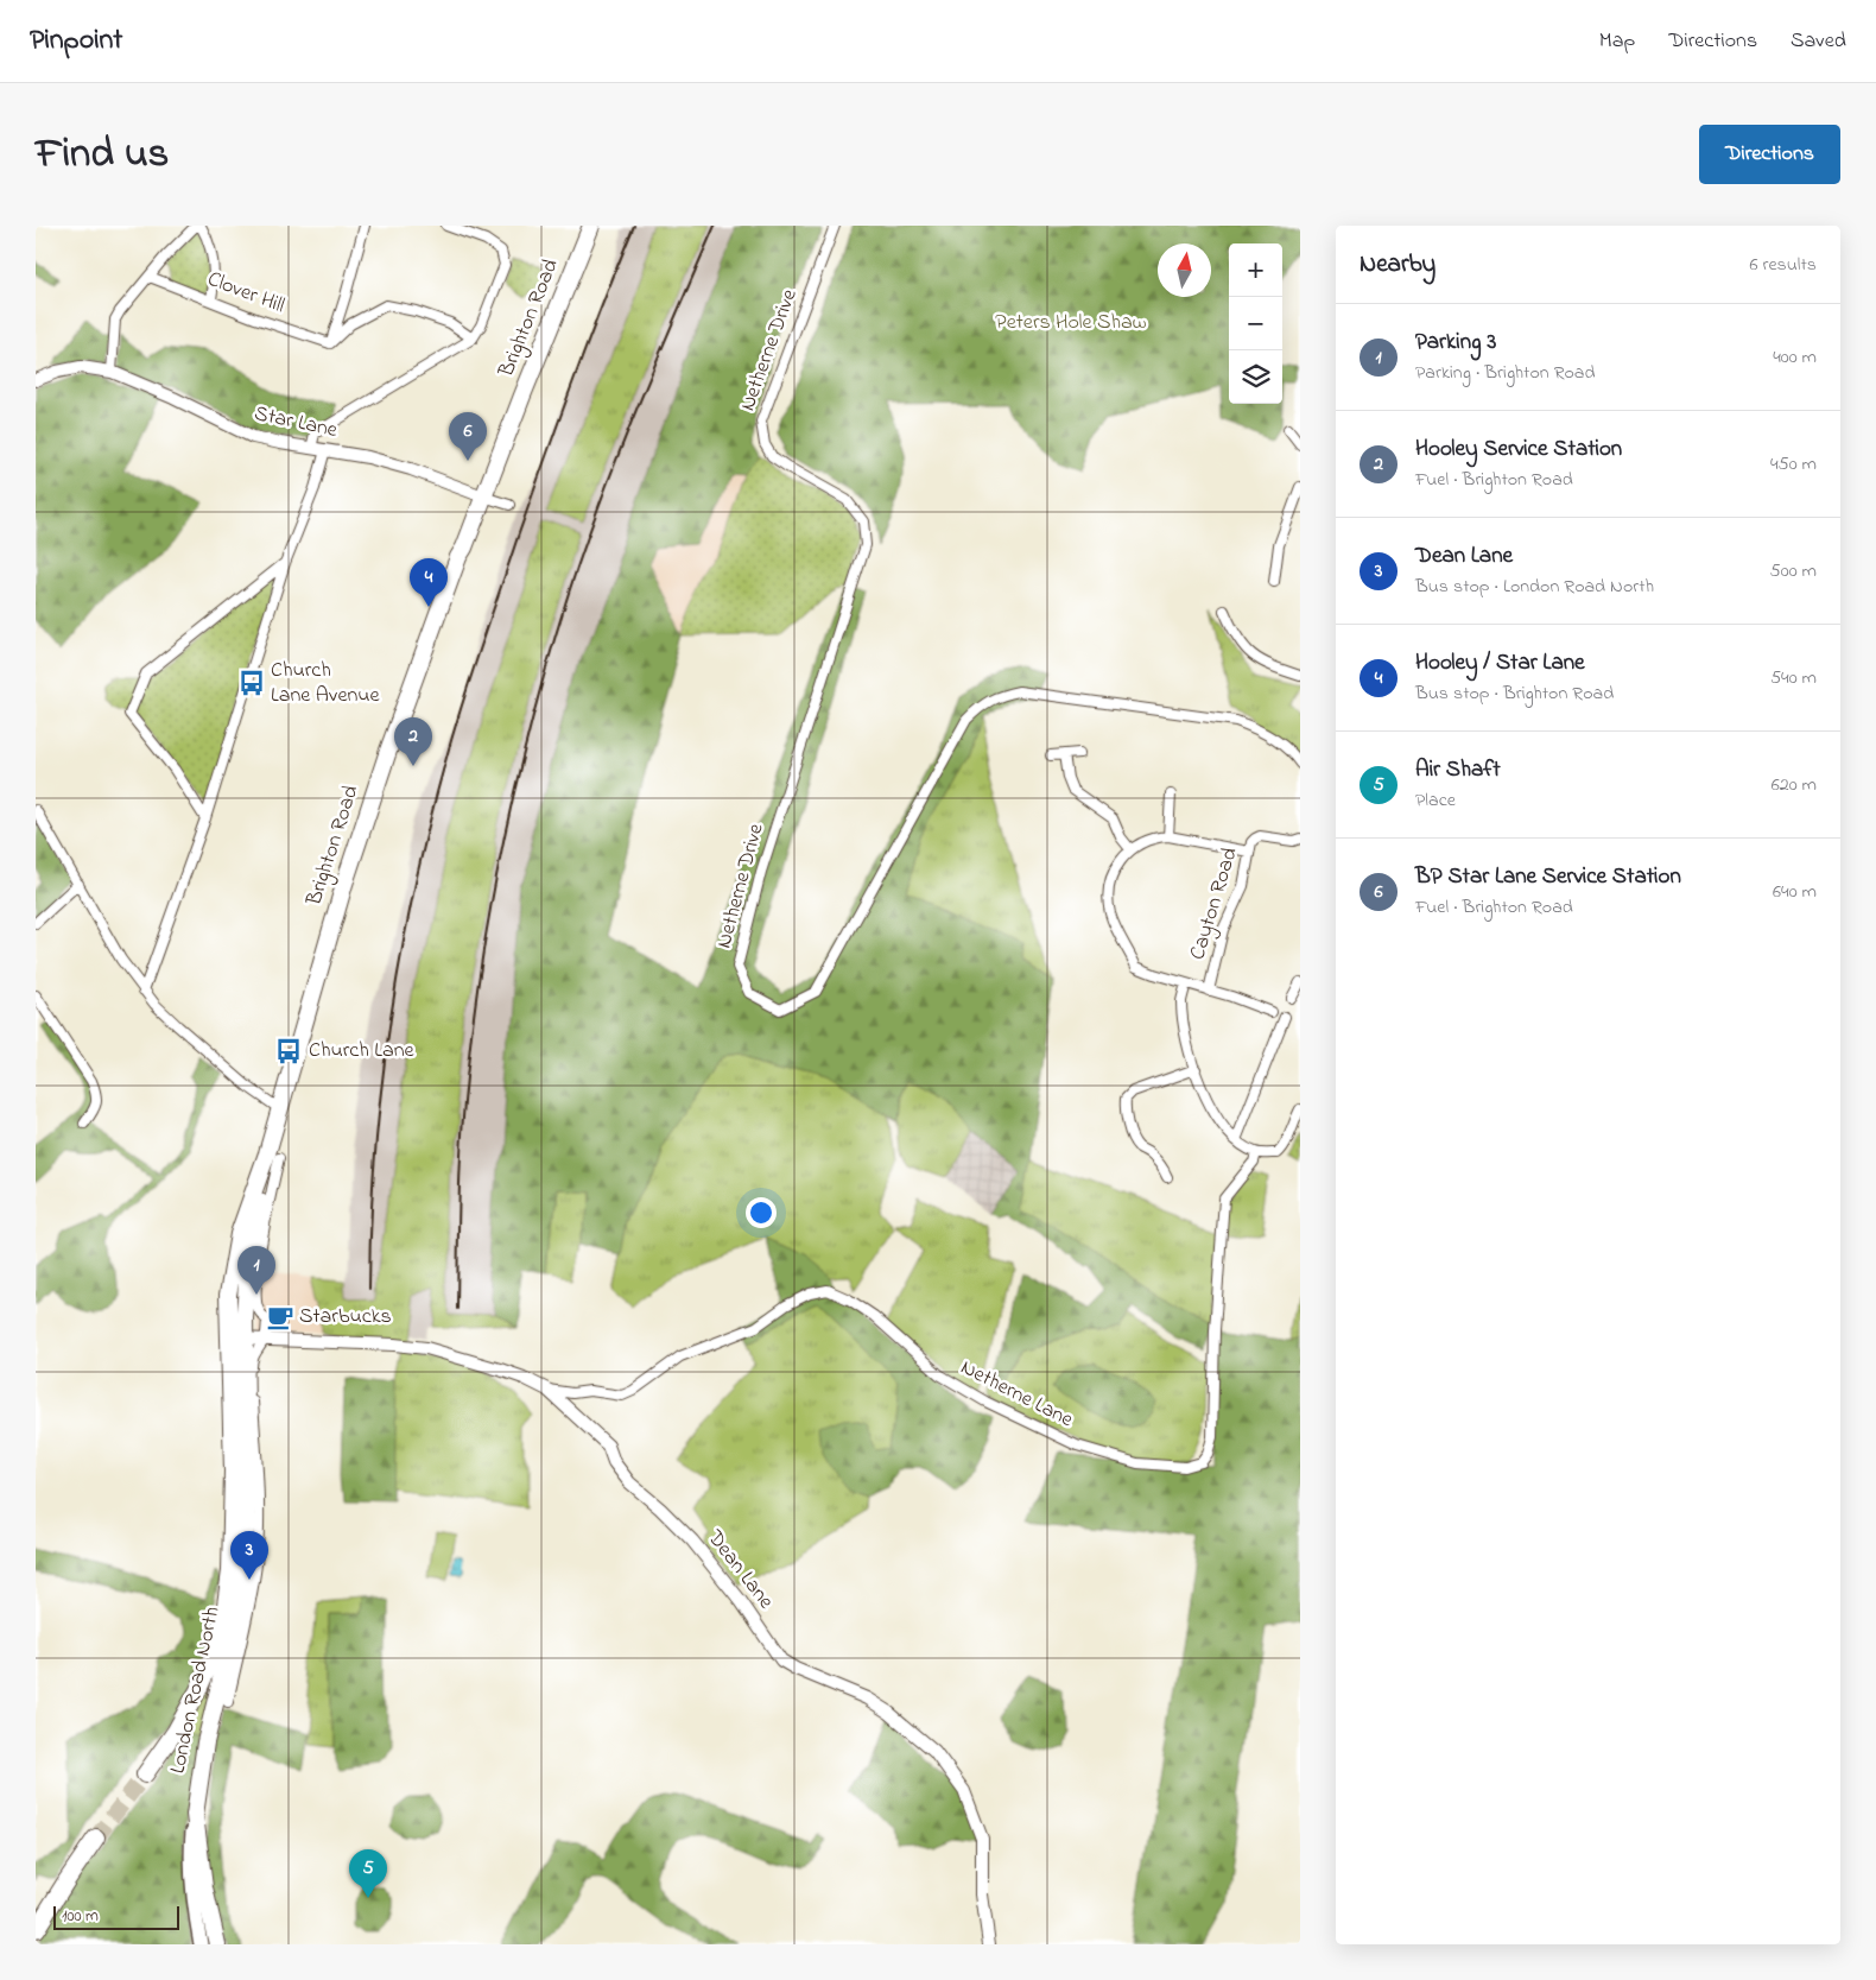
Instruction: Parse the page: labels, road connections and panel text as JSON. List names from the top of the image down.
{
  "streets": {
    "highway": ["Brighton Road", "London Road North"],
    "street": [
      "Clover Hill",
      "Netherne Drive",
      "Star Lane",
      "Cayton Road",
      "Netherne Lane",
      "Dean Lane"
    ]
  },
  "crossings": [
    ["Brighton Road", "Star Lane"],
    ["Brighton Road", "Dean Lane"],
    ["Brighton Road", "London Road North"],
    ["Cayton Road", "Netherne Lane"],
    ["Netherne Lane", "Dean Lane"],
    ["Dean Lane", "London Road North"]
  ],
  "parks": ["Peters Hole Shaw"],
  "places": {
    "bus stop": ["Church Lane Avenue", "Church Lane"],
    "cafe": ["Starbucks"]
  },
  "scale_bar": "100 m",
  "north": "top",
  "page": {
    "header": "Pinpoint",
    "nav": ["Map", "Directions", "Saved"],
    "title": "Find us",
    "buttons": "Directions",
    "heading": ["Nearby", "6 results"],
    "map_buttons": ["+", "−"],
    "list": [
      {
        "mark": "1",
        "name": "Parking 3",
        "note": "Parking · Brighton Road",
        "value": "400 m"
      },
      {
        "mark": "2",
        "name": "Hooley Service Station",
        "note": "Fuel · Brighton Road",
        "value": "450 m"
      },
      {
        "mark": "3",
        "name": "Dean Lane",
        "note": "Bus stop · London Road North",
        "value": "500 m"
      },
      {
        "mark": "4",
        "name": "Hooley / Star Lane",
        "note": "Bus stop · Brighton Road",
        "value": "540 m"
      },
      {
        "mark": "5",
        "name": "Air Shaft",
        "note": "Place",
        "value": "620 m"
      },
      {
        "mark": "6",
        "name": "BP Star Lane Service Station",
        "note": "Fuel · Brighton Road",
        "value": "640 m"
      }
    ],
    "pins": [
      "6",
      "4",
      "2",
      "1",
      "3",
      "5"
    ],
    "scale": "100 m"
  }
}
